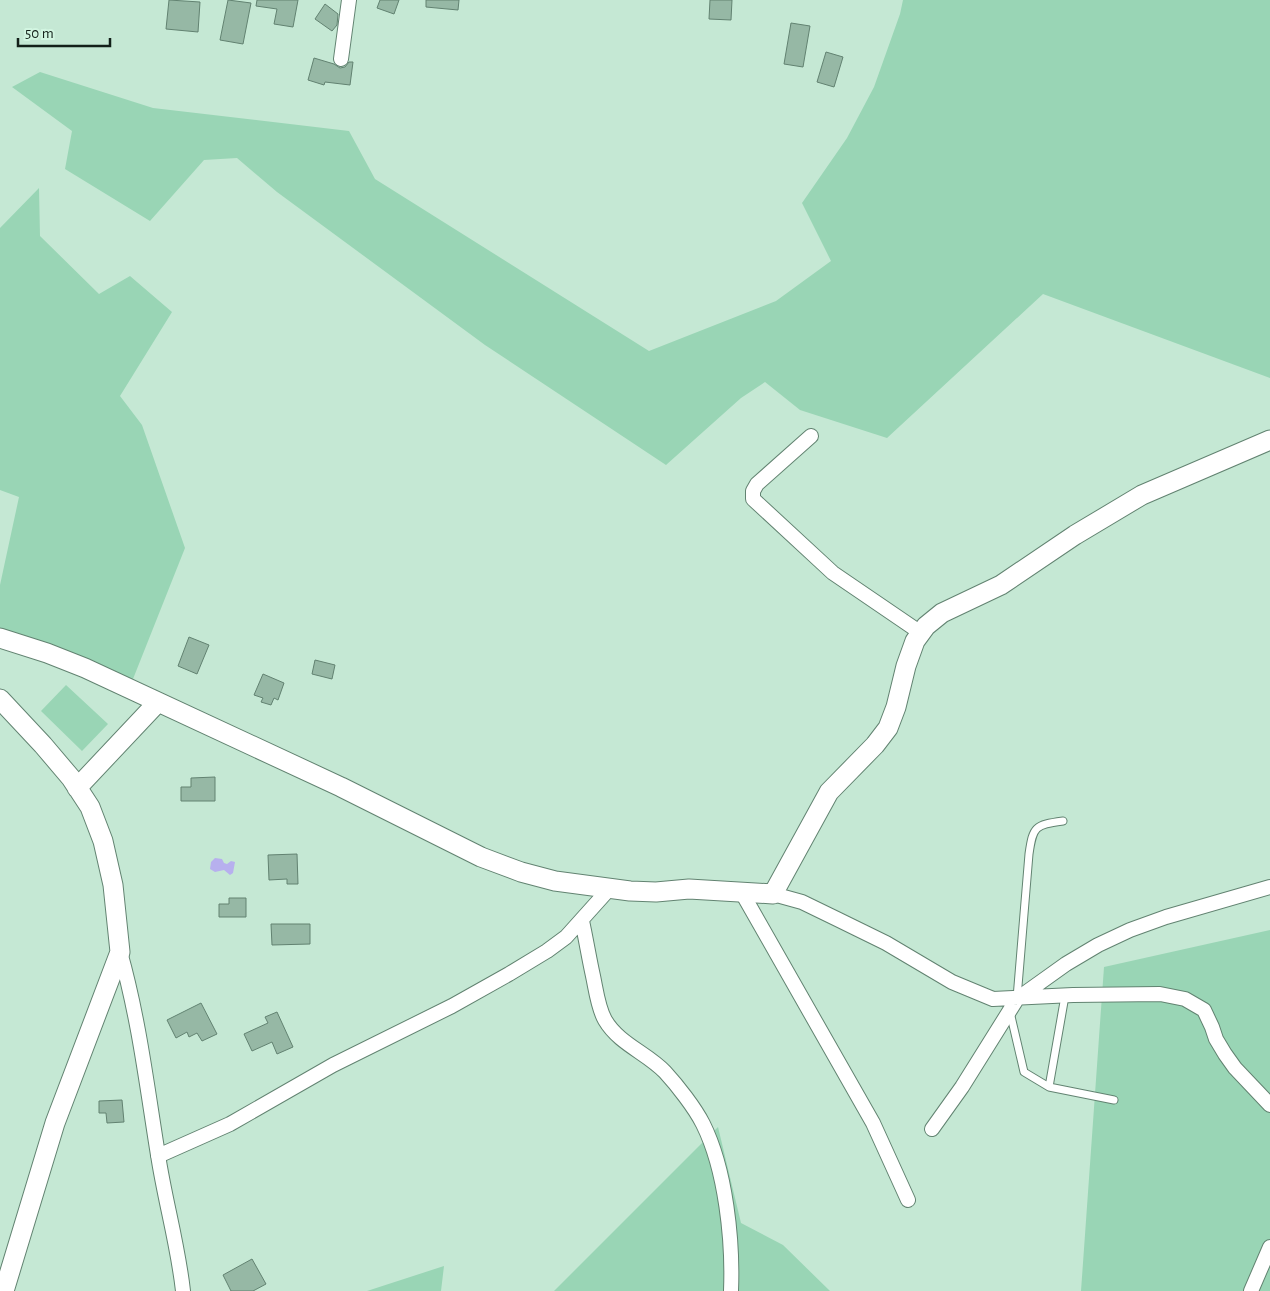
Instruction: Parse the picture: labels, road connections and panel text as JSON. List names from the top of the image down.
{
  "scale_bar": "50 m"
}
